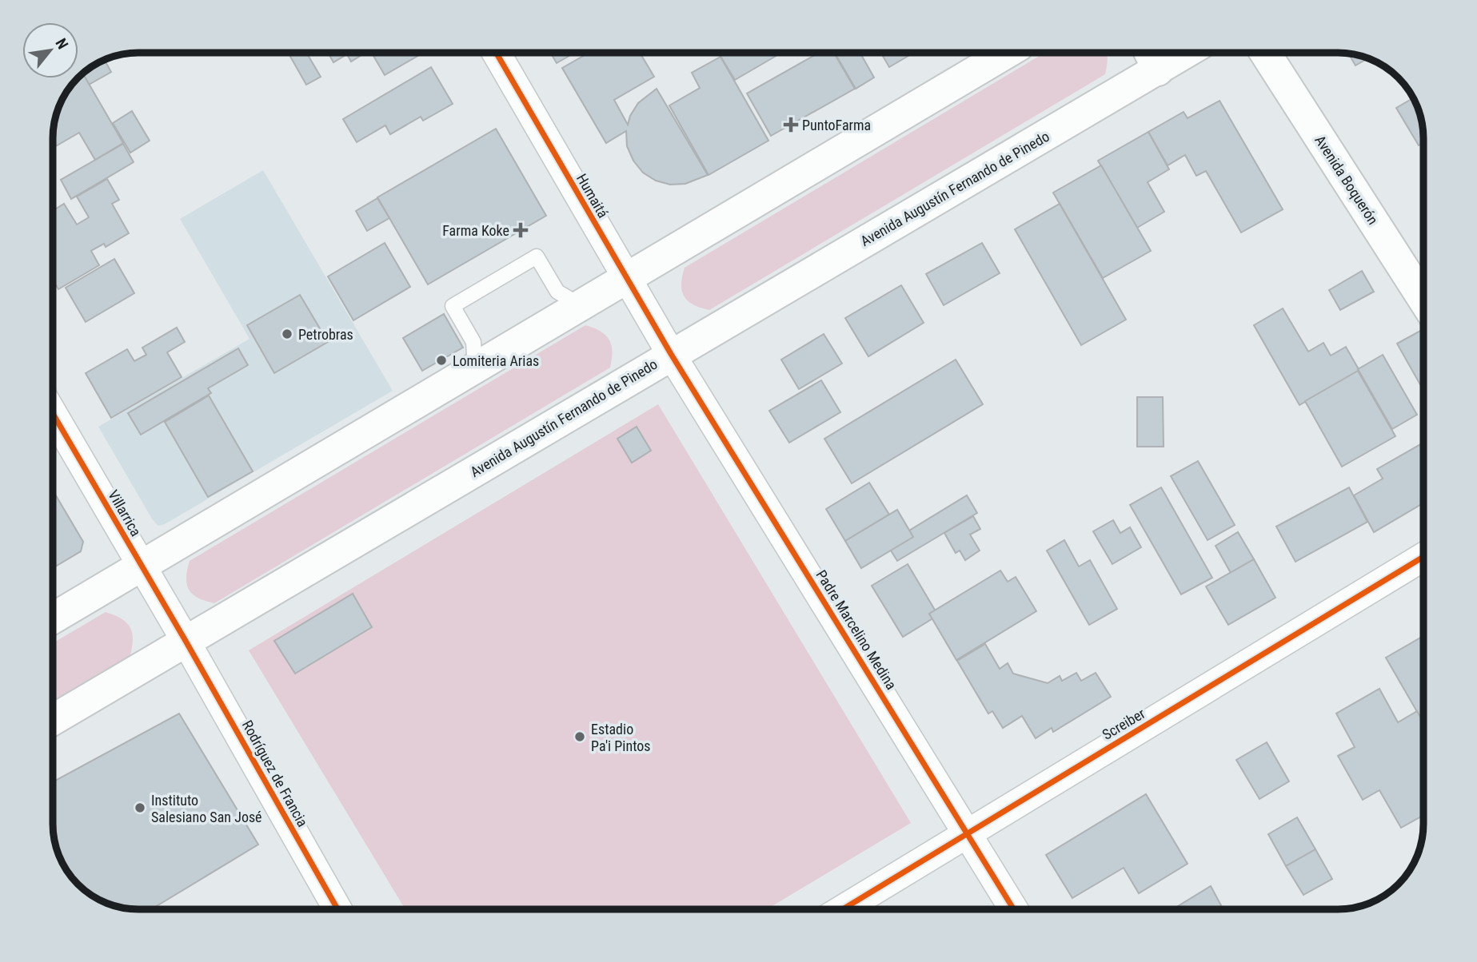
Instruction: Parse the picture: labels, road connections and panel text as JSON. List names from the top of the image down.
{
  "streets": {
    "main road": ["Avenida Boquerón", "Avenida Augustín Fernando de Pinedo"],
    "street": [
      "Humaitá",
      "Villarrica",
      "Padre Marcelino Medina",
      "Screiber",
      "Rodríguez de Francia"
    ]
  },
  "crossings": [
    ["Avenida Augustín Fernando de Pinedo", "Humaitá"],
    ["Avenida Augustín Fernando de Pinedo", "Villarrica"],
    ["Avenida Augustín Fernando de Pinedo", "Padre Marcelino Medina"],
    ["Avenida Augustín Fernando de Pinedo", "Rodríguez de Francia"],
    ["Humaitá", "Padre Marcelino Medina"],
    ["Villarrica", "Rodríguez de Francia"],
    ["Padre Marcelino Medina", "Screiber"]
  ],
  "places": {
    "health": ["PuntoFarma", "Farma Koke"],
    "other": [
      "Petrobras",
      "Lomiteria Arias",
      "Estadio Pa'i Pintos",
      "Instituto Salesiano San José"
    ]
  },
  "north": "top right"
}
